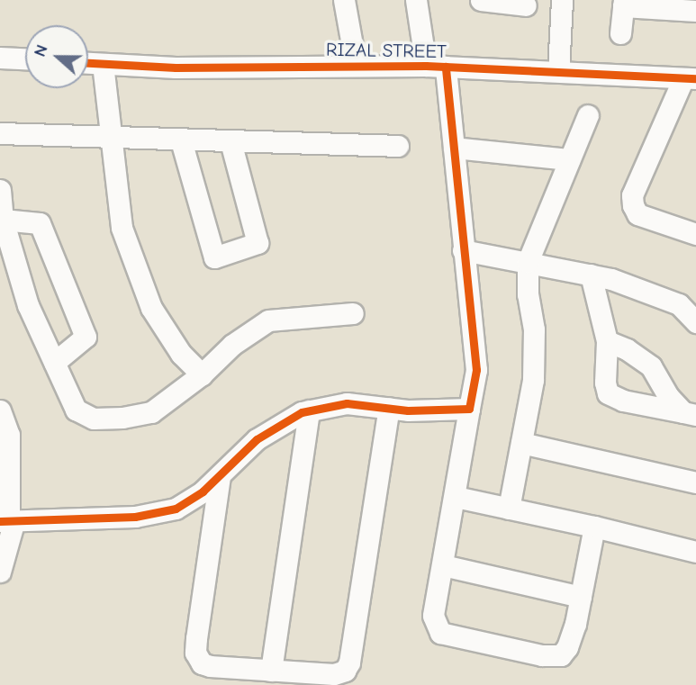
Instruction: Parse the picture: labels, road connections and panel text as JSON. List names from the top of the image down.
{
  "streets": {
    "street": ["RIZAL STREET"]
  },
  "north": "left"
}
